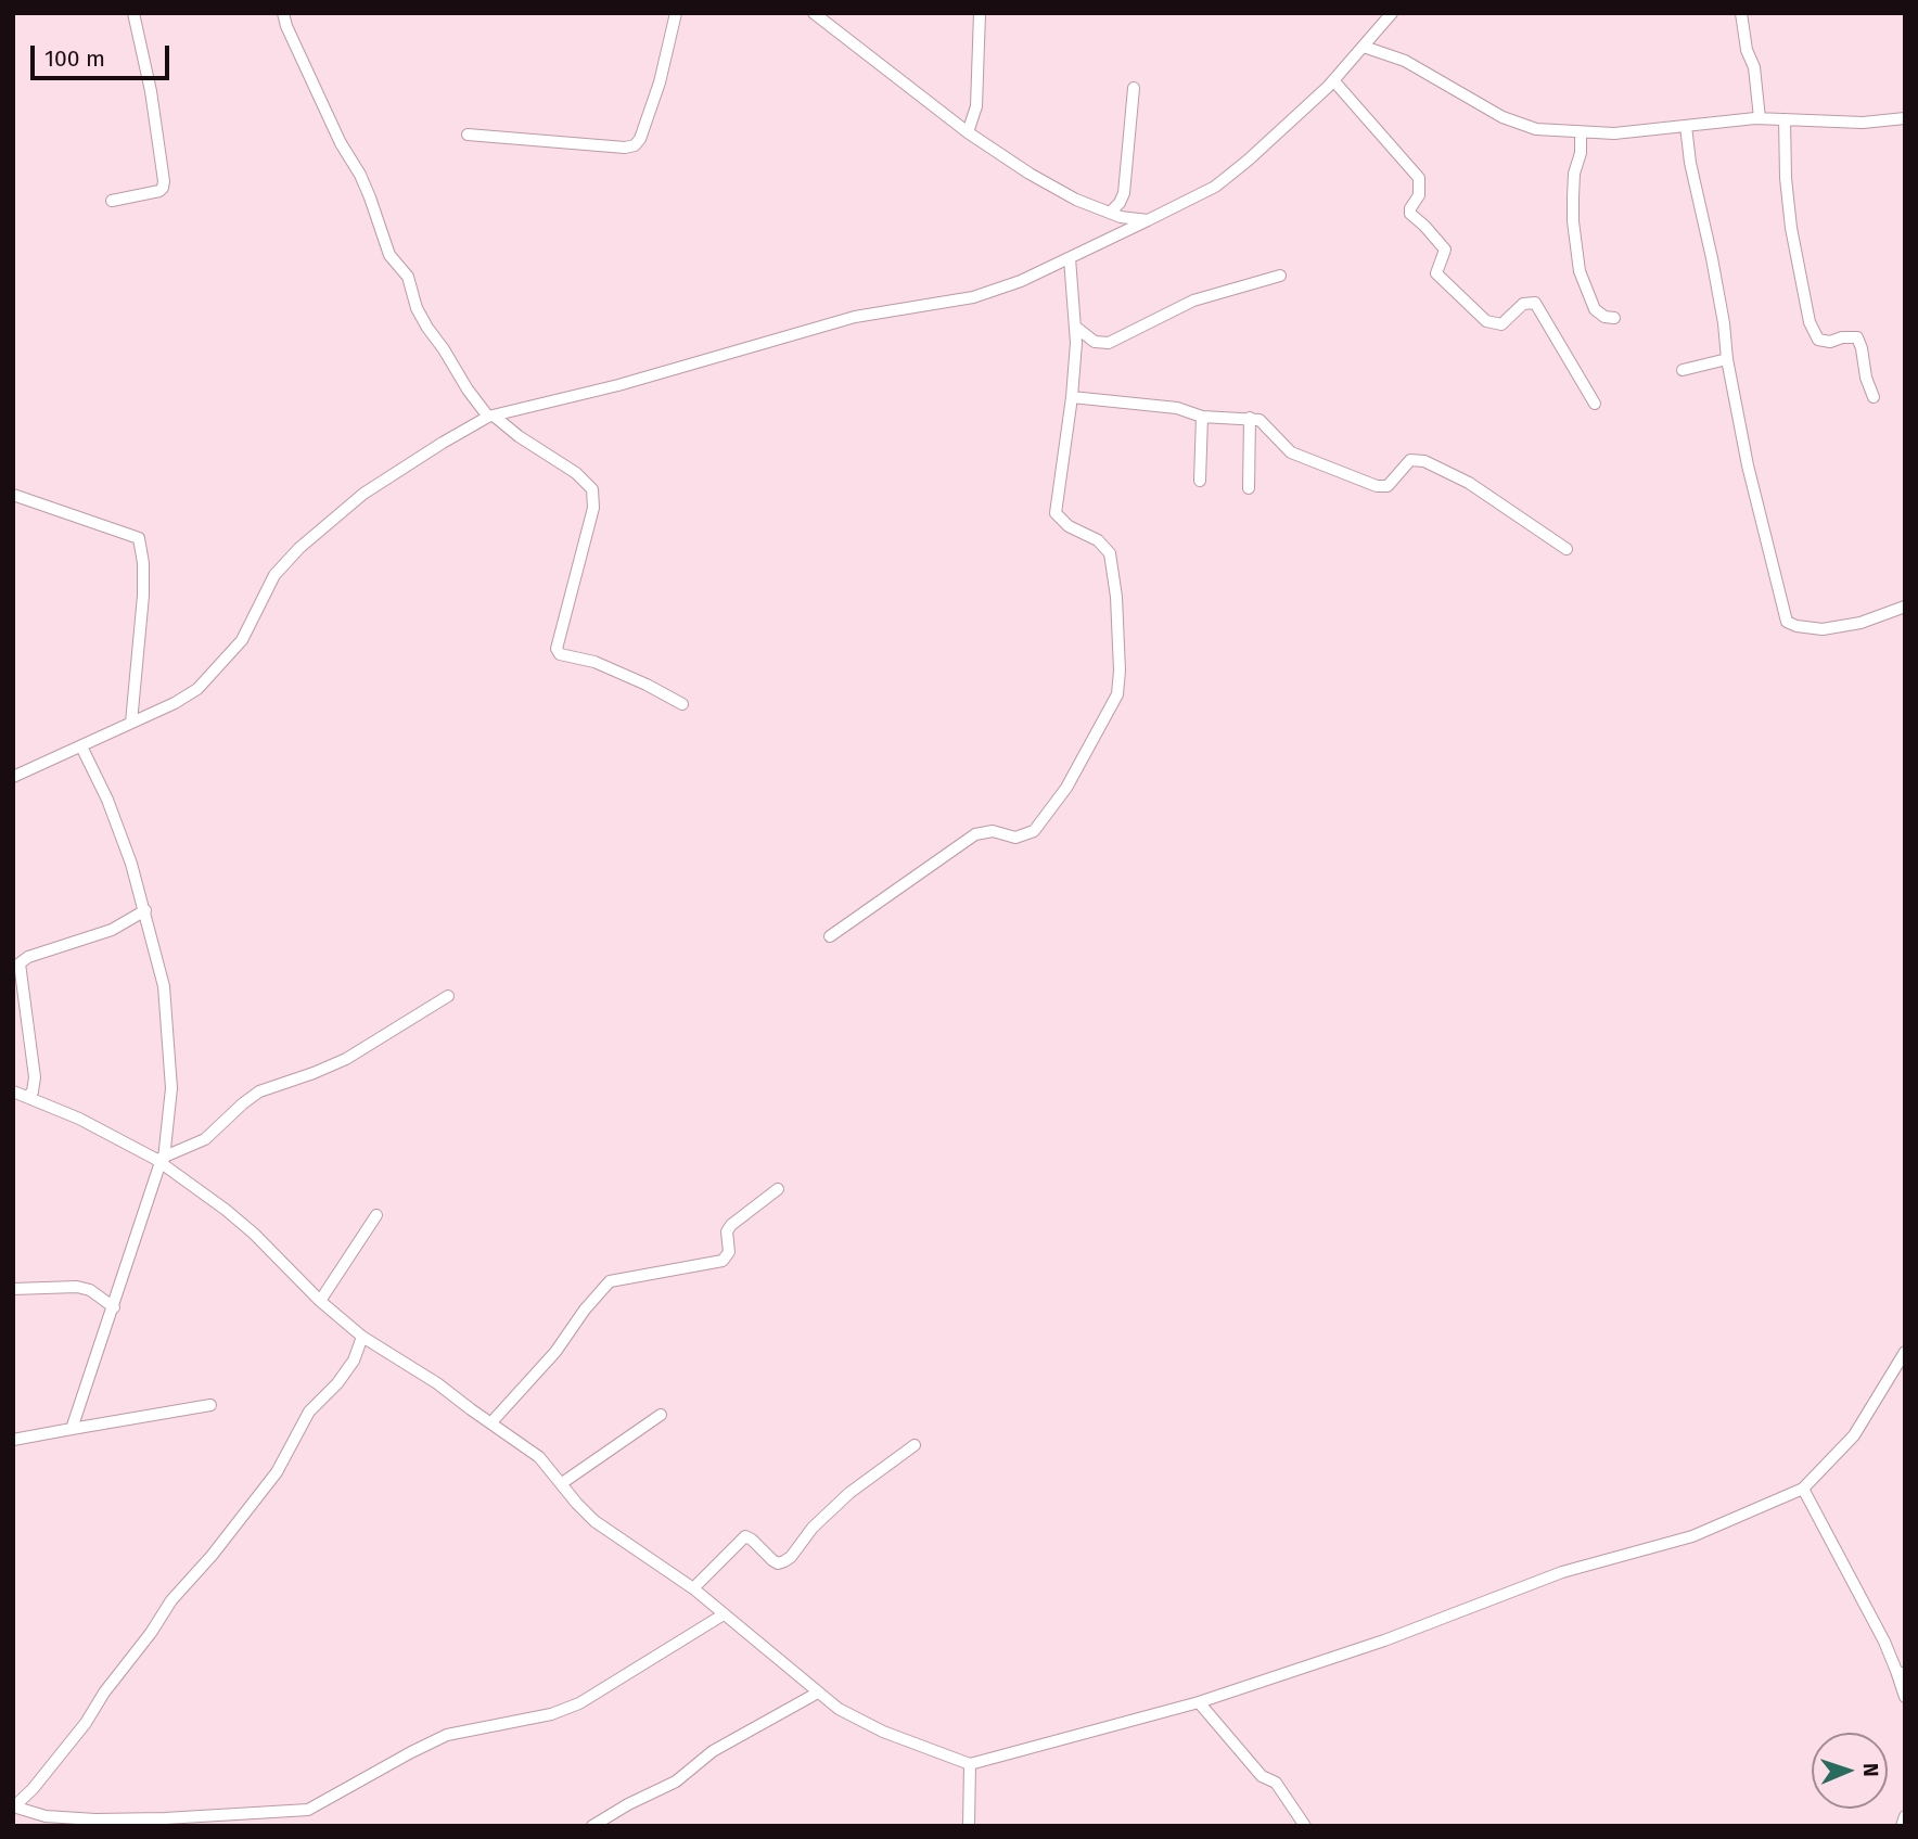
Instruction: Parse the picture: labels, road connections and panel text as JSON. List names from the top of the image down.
{
  "scale_bar": "100 m",
  "north": "right"
}
